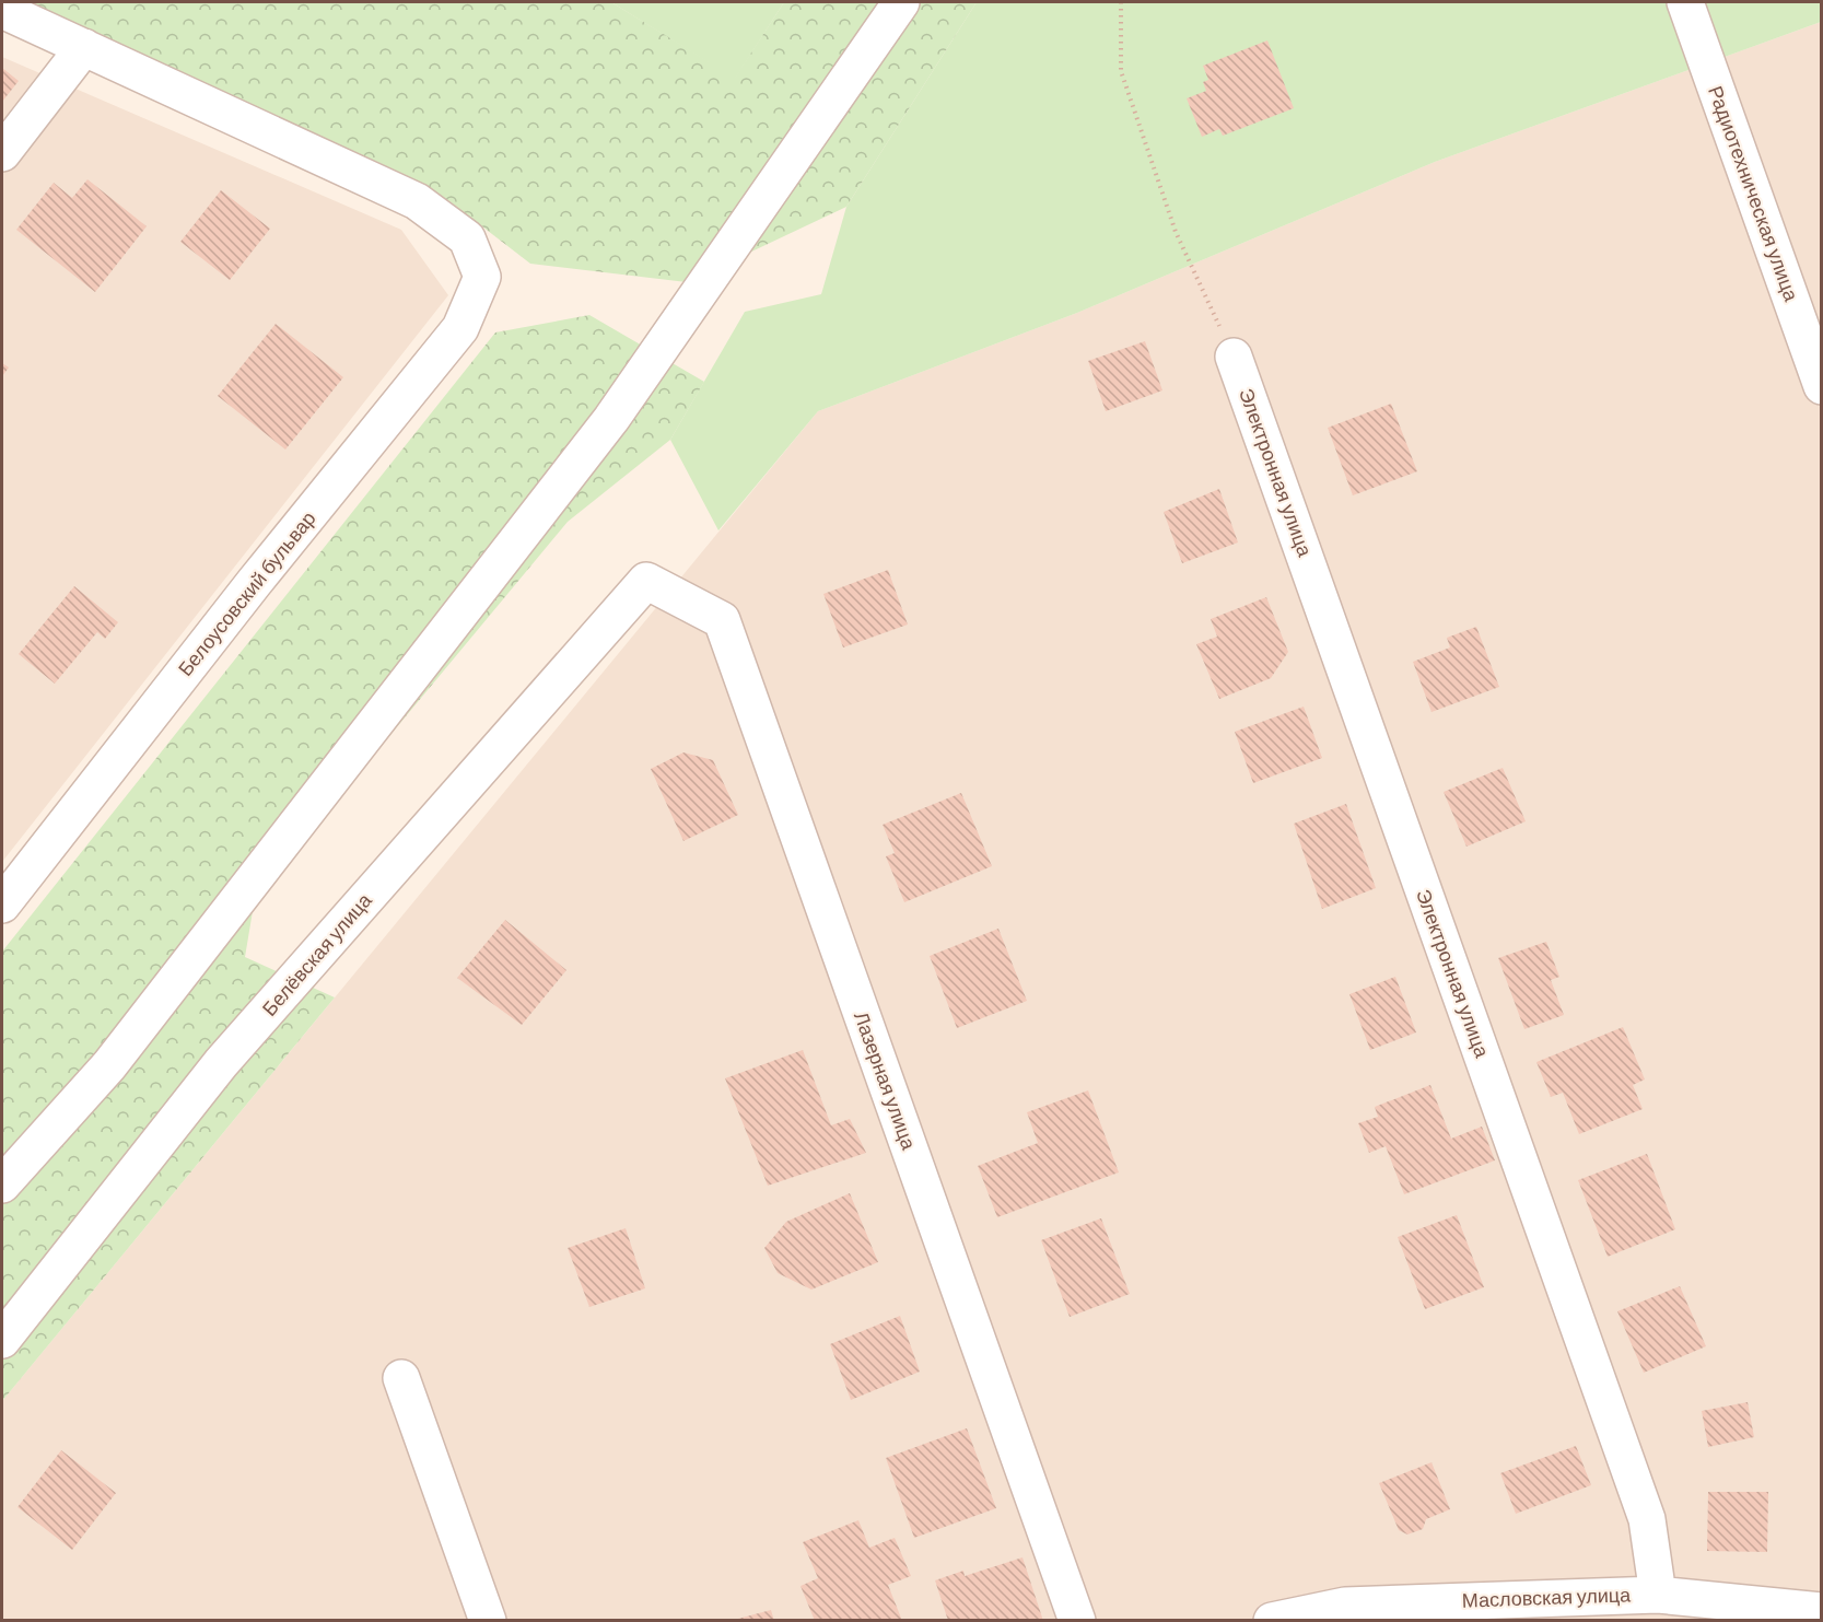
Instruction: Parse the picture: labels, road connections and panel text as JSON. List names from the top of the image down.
{
  "streets": {
    "street": [
      "Радиотехническая улица",
      "Электронная улица",
      "Белоусовский бульвар",
      "Белёвская улица",
      "Лазерная улица",
      "Масловская улица"
    ]
  },
  "crossings": [
    ["Электронная улица", "Масловская улица"],
    ["Белёвская улица", "Лазерная улица"]
  ]
}
